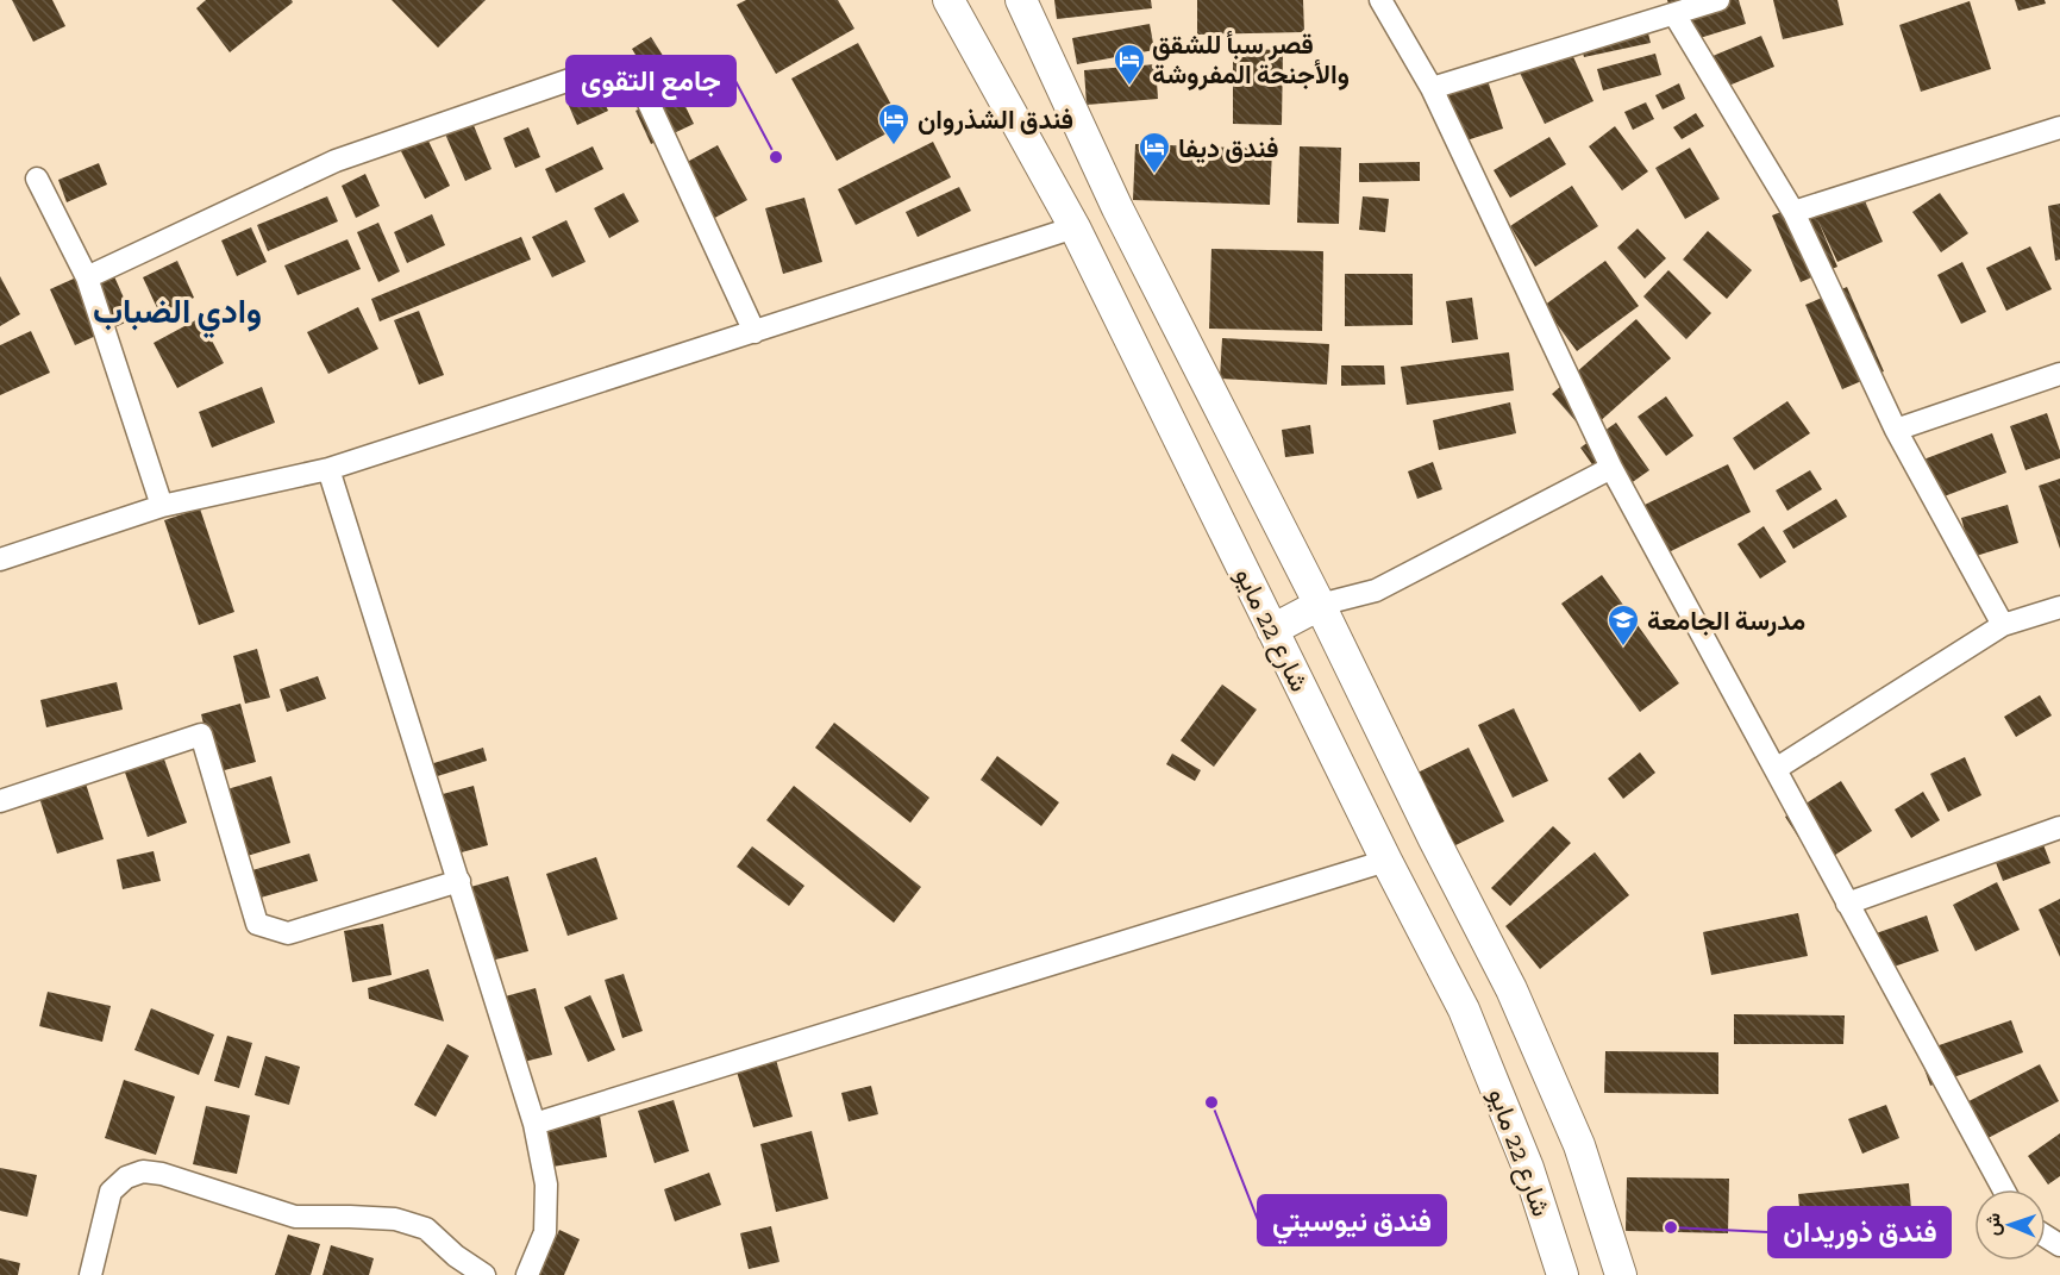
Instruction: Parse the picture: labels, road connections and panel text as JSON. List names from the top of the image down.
{
  "streets": {
    "main road": ["شارع 22 مايو"]
  },
  "districts": ["وادي الضباب"],
  "places": {
    "hotel": ["قصر سبأ للشقق والأجنحة المفروشة", "فندق الشذروان", "فندق ديفا"],
    "other": ["جامع التقوى", "فندق نيوسيتي", "فندق ذوريدان"],
    "school or university": ["مدرسة الجامعة"]
  },
  "north": "left"
}
